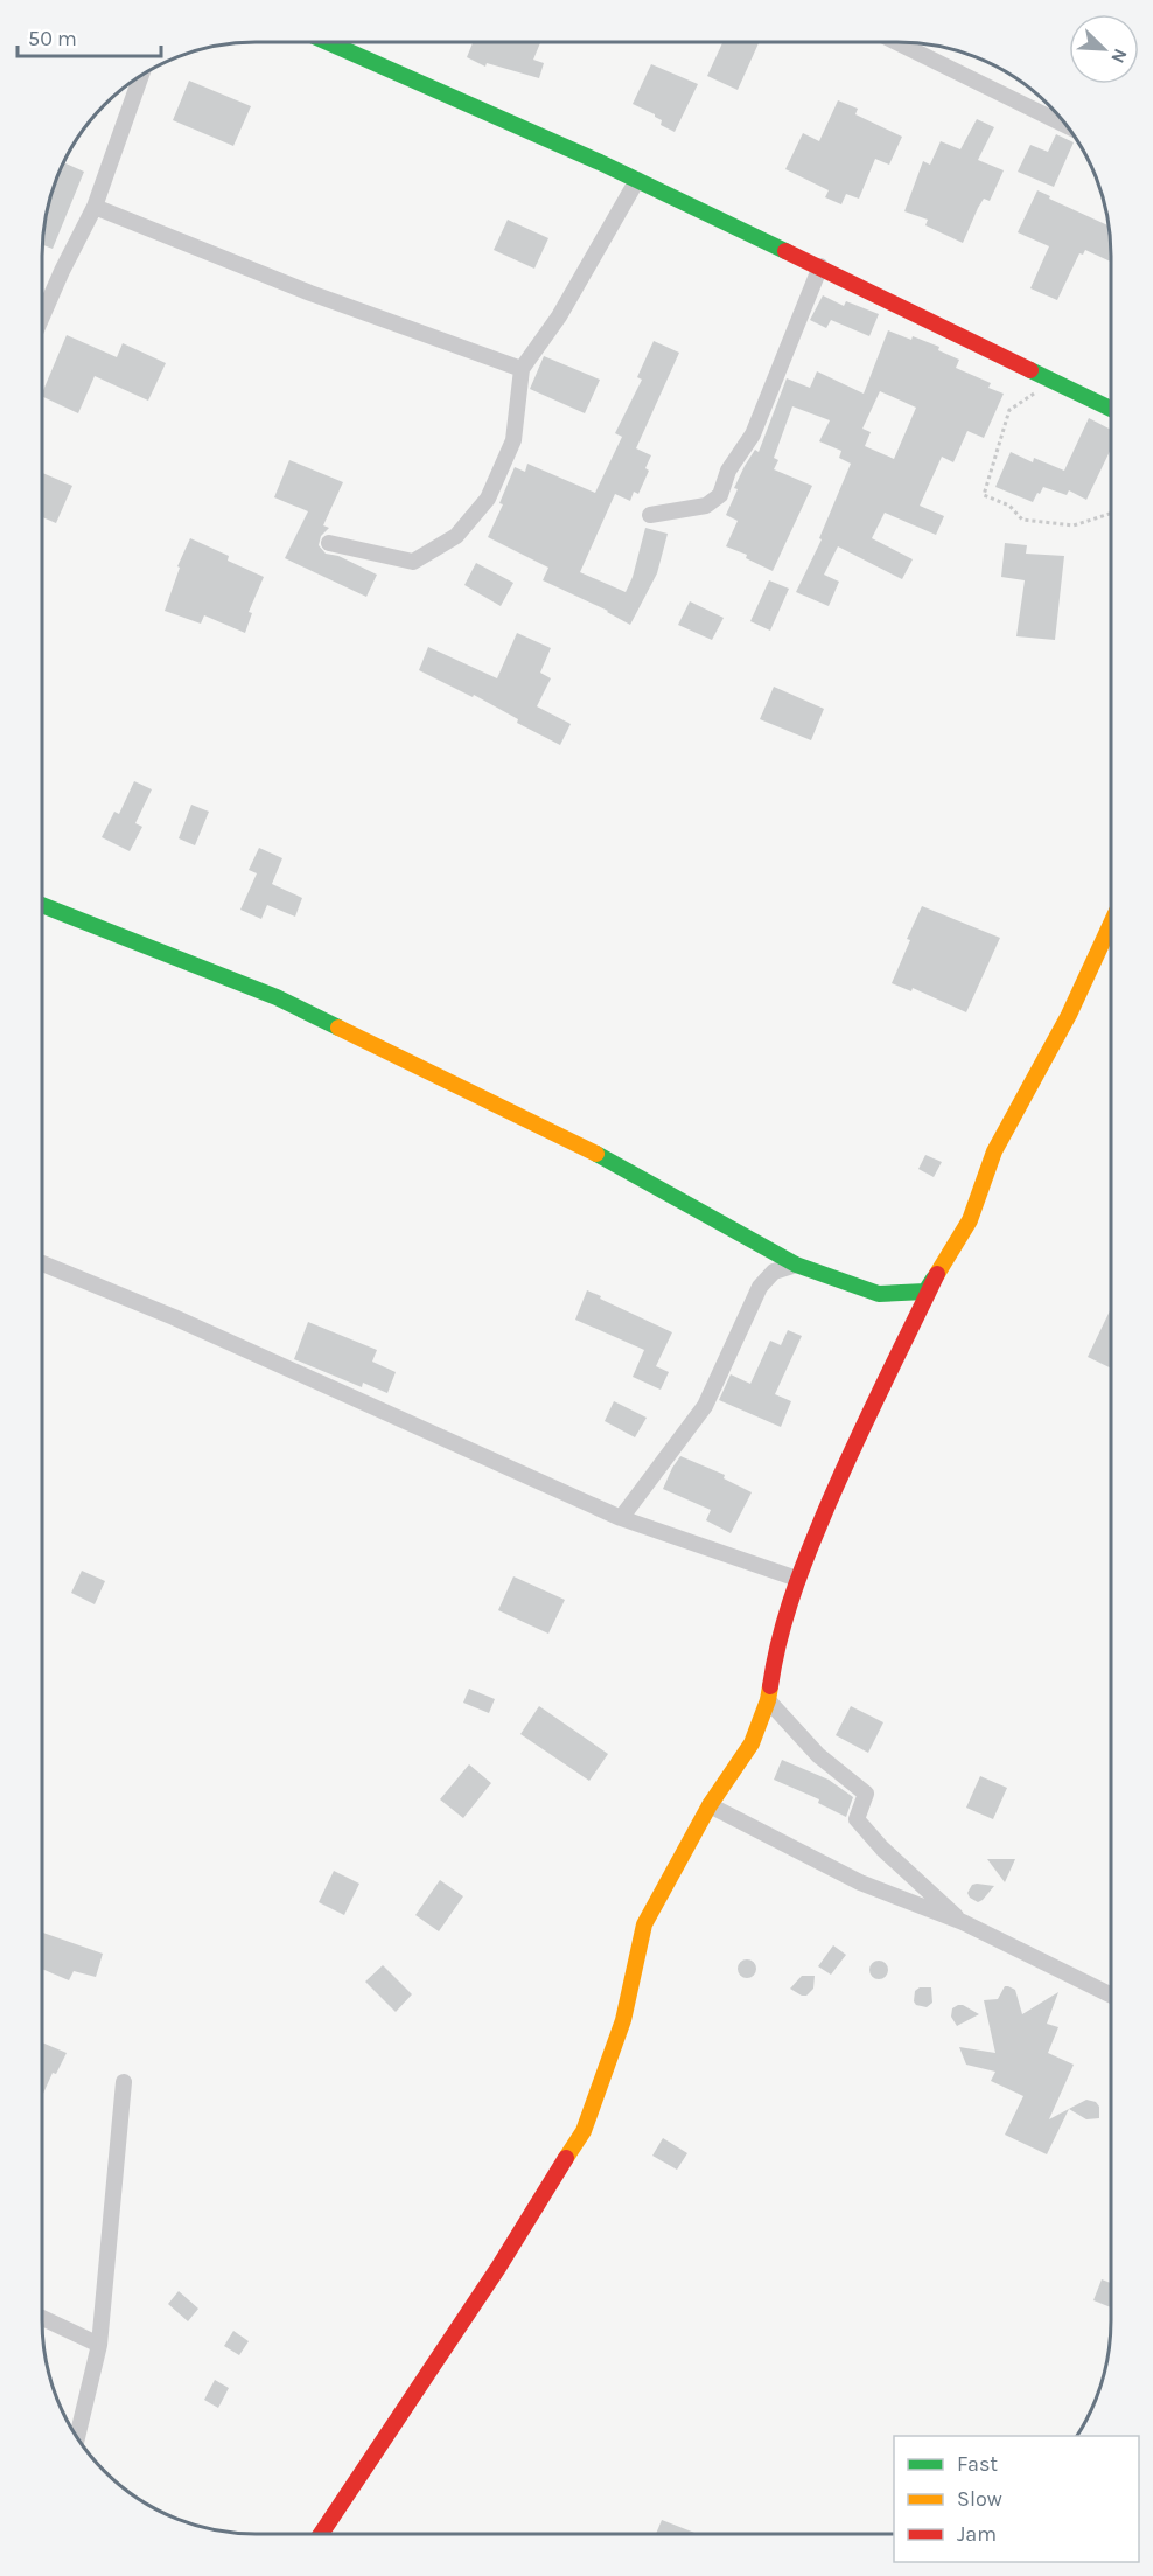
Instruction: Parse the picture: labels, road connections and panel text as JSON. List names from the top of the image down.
{
  "legend": ["Fast", "Slow", "Jam"],
  "scale_bar": "50 m",
  "north": "bottom right"
}
